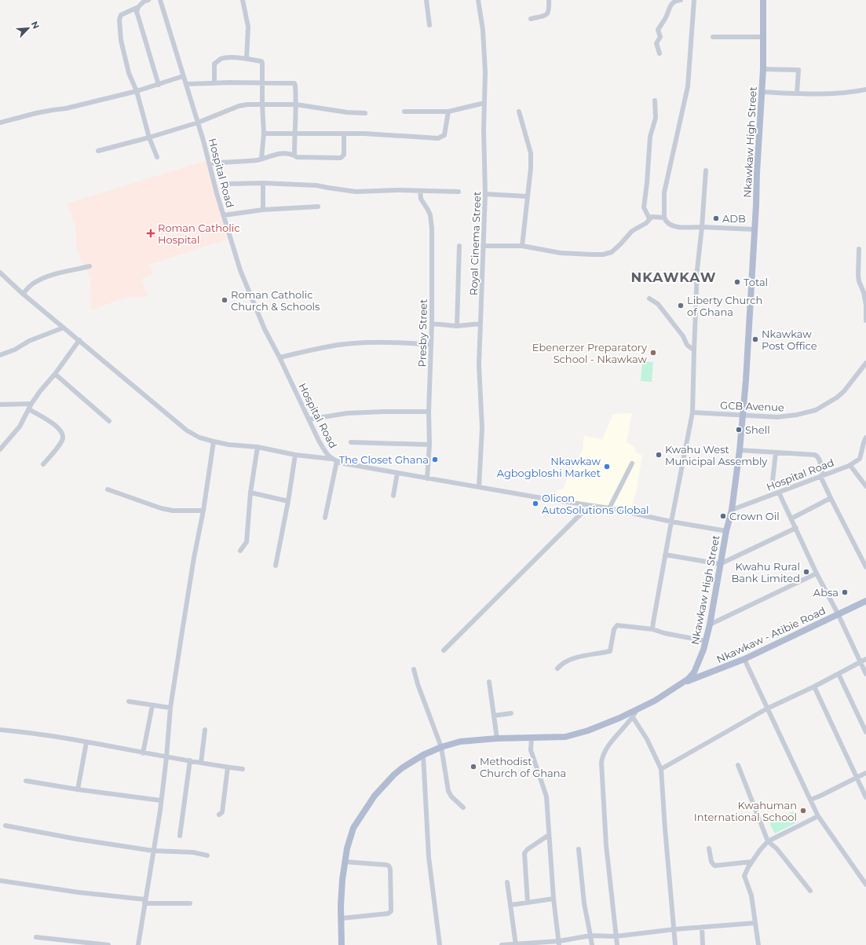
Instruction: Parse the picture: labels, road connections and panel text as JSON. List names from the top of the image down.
{
  "streets": {
    "main road": ["Nkawkaw High Street", "Nkawkaw - Atibie Road"],
    "street": [
      "Hospital Road",
      "Royal Cinema Street",
      "Presby Street",
      "GCB Avenue"
    ]
  },
  "crossings": [
    ["Nkawkaw High Street", "Hospital Road"],
    ["Nkawkaw High Street", "GCB Avenue"],
    ["Nkawkaw High Street", "Nkawkaw - Atibie Road"],
    ["Hospital Road", "Royal Cinema Street"],
    ["Hospital Road", "Presby Street"]
  ],
  "districts": ["NKAWKAW"],
  "places": {
    "other": [
      "ADB",
      "Total",
      "Roman Catholic Church & Schools",
      "Liberty Church of Ghana",
      "Nkawkaw Post Office",
      "Ebenerzer Preparatory School - Nkawkaw",
      "Shell",
      "Kwahu West Municipal Assembly",
      "The Closet Ghana",
      "Nkawkaw Agbogbloshi Market",
      "Olicon AutoSolutions Global",
      "Crown Oil",
      "Kwahu Rural Bank Limited",
      "Absa",
      "Methodist Church of Ghana",
      "Kwahuman International School"
    ],
    "health": ["Roman Catholic Hospital"]
  },
  "north": "top right"
}
